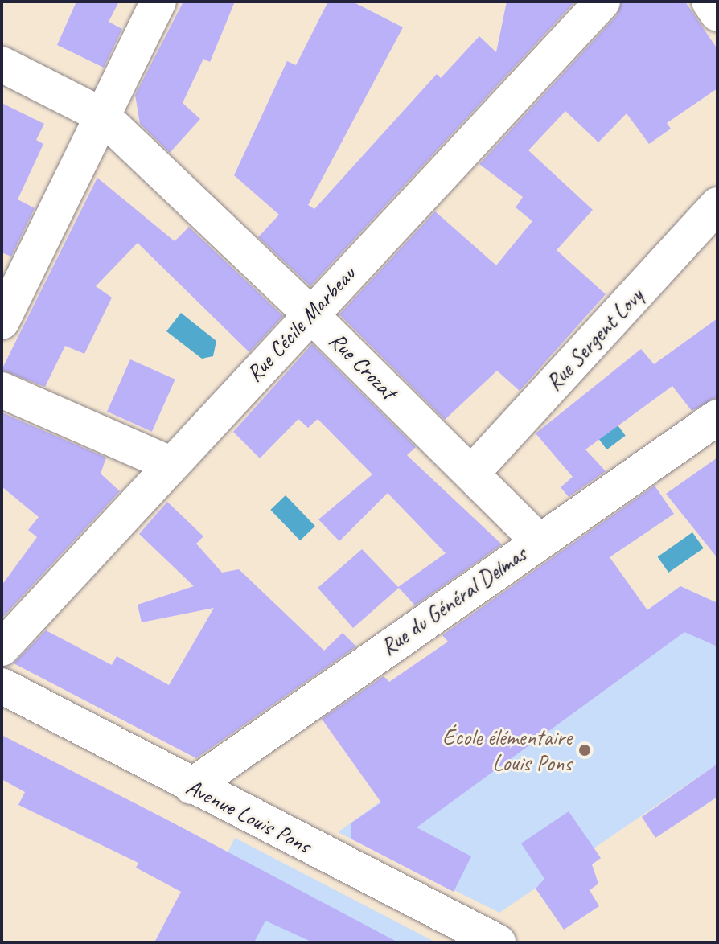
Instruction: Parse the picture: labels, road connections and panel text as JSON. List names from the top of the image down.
{
  "streets": {
    "street": [
      "Rue Cécile Marbeau",
      "Rue Sergent Lovy",
      "Rue Crozat",
      "Rue du Général Delmas",
      "Avenue Louis Pons"
    ]
  },
  "crossings": [
    ["Rue Cécile Marbeau", "Rue Crozat"],
    ["Rue Sergent Lovy", "Rue Crozat"],
    ["Rue Crozat", "Rue du Général Delmas"],
    ["Rue du Général Delmas", "Avenue Louis Pons"]
  ],
  "places": ["École élémentaire Louis Pons"]
}
